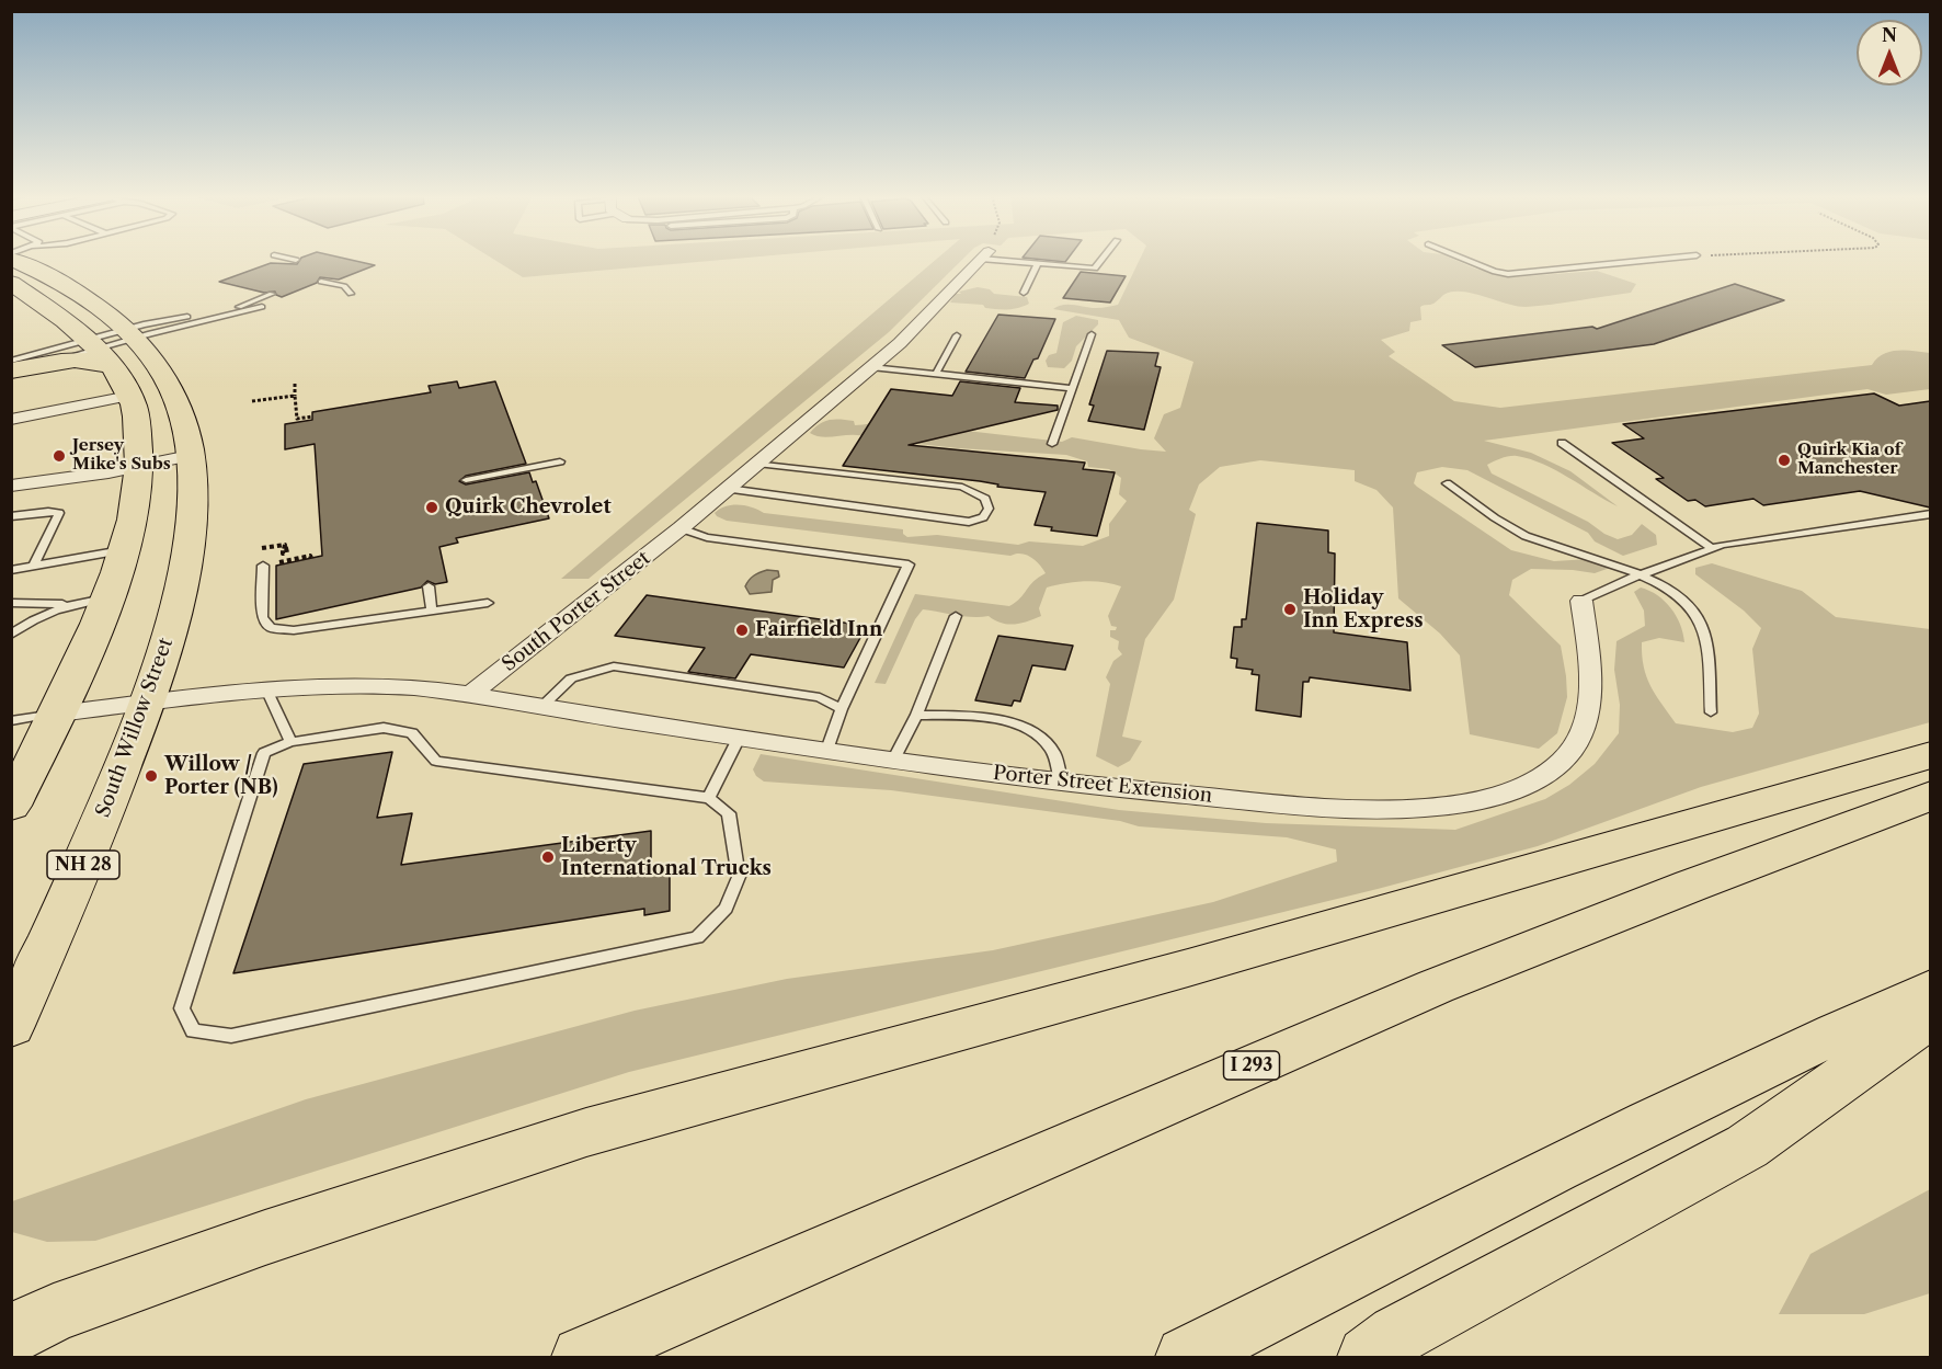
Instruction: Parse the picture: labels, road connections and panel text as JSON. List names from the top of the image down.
{
  "streets": {
    "main road": ["South Willow Street", "NH 28", "I 293"],
    "street": ["South Porter Street", "Porter Street Extension"]
  },
  "crossings": [
    ["South Porter Street", "Porter Street Extension"]
  ],
  "places": [
    "Jersey Mike's Subs",
    "Quirk Kia of Manchester",
    "Quirk Chevrolet",
    "Holiday Inn Express",
    "Fairfield Inn",
    "Willow / Porter (NB)",
    "Liberty International Trucks"
  ],
  "north": "top"
}
